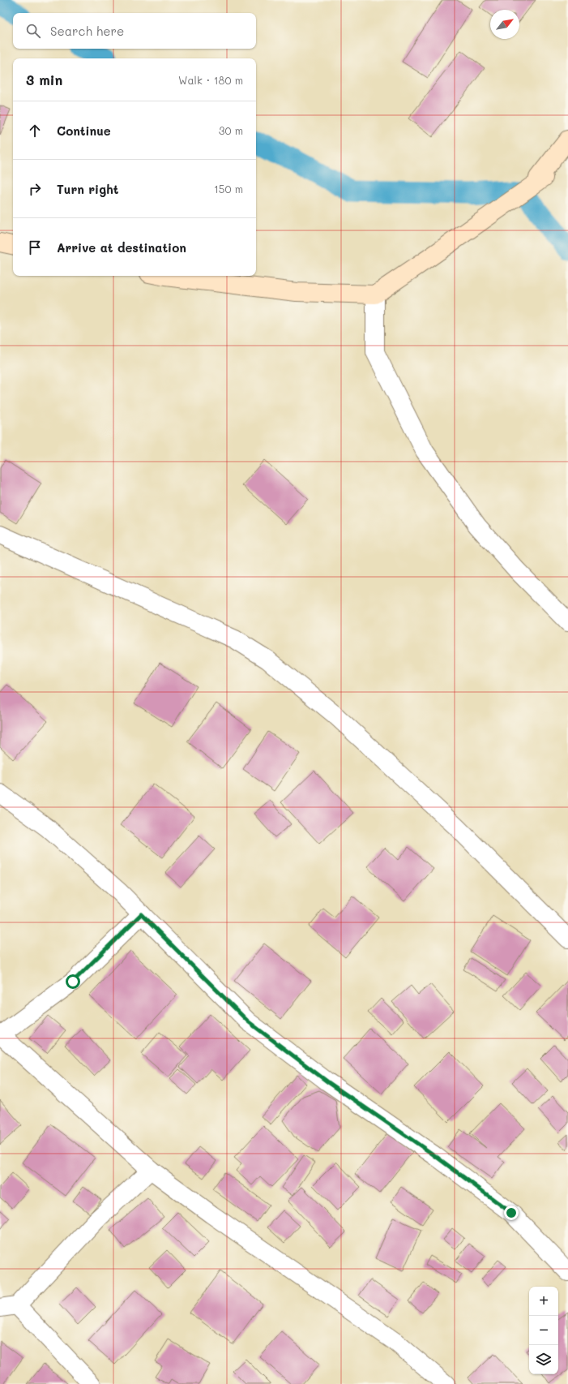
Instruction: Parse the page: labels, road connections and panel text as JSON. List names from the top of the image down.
{
  "north": "top right",
  "page": {
    "search": "Search here",
    "heading": ["3 min", "Walk · 180 m"],
    "list": [
      ["Continue", "30 m"],
      ["Turn right", "150 m"],
      "Arrive at destination"
    ],
    "map_buttons": ["+", "−"]
  }
}
